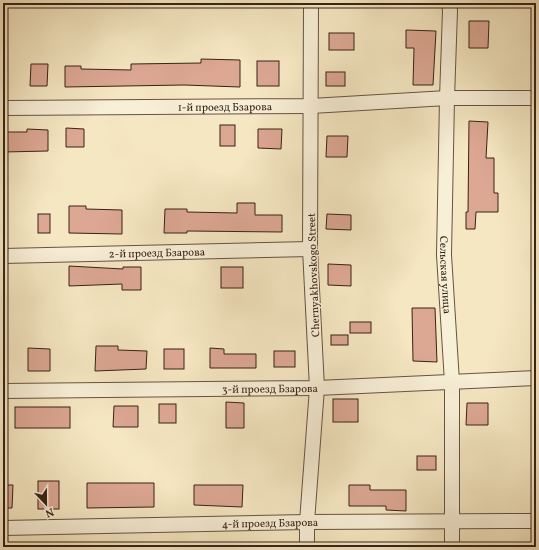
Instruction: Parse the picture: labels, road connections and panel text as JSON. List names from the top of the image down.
{
  "streets": {
    "street": [
      "1-й проезд Бзарова",
      "2-й проезд Бзарова",
      "Chernyakhovskogo Street",
      "Сельская улица",
      "3-й проезд Бзарова",
      "4-й проезд Бзарова"
    ]
  },
  "crossings": [
    ["1-й проезд Бзарова", "Chernyakhovskogo Street"],
    ["1-й проезд Бзарова", "Сельская улица"],
    ["2-й проезд Бзарова", "Chernyakhovskogo Street"],
    ["Chernyakhovskogo Street", "3-й проезд Бзарова"],
    ["Chernyakhovskogo Street", "4-й проезд Бзарова"],
    ["Сельская улица", "3-й проезд Бзарова"],
    ["Сельская улица", "4-й проезд Бзарова"]
  ],
  "north": "bottom"
}
